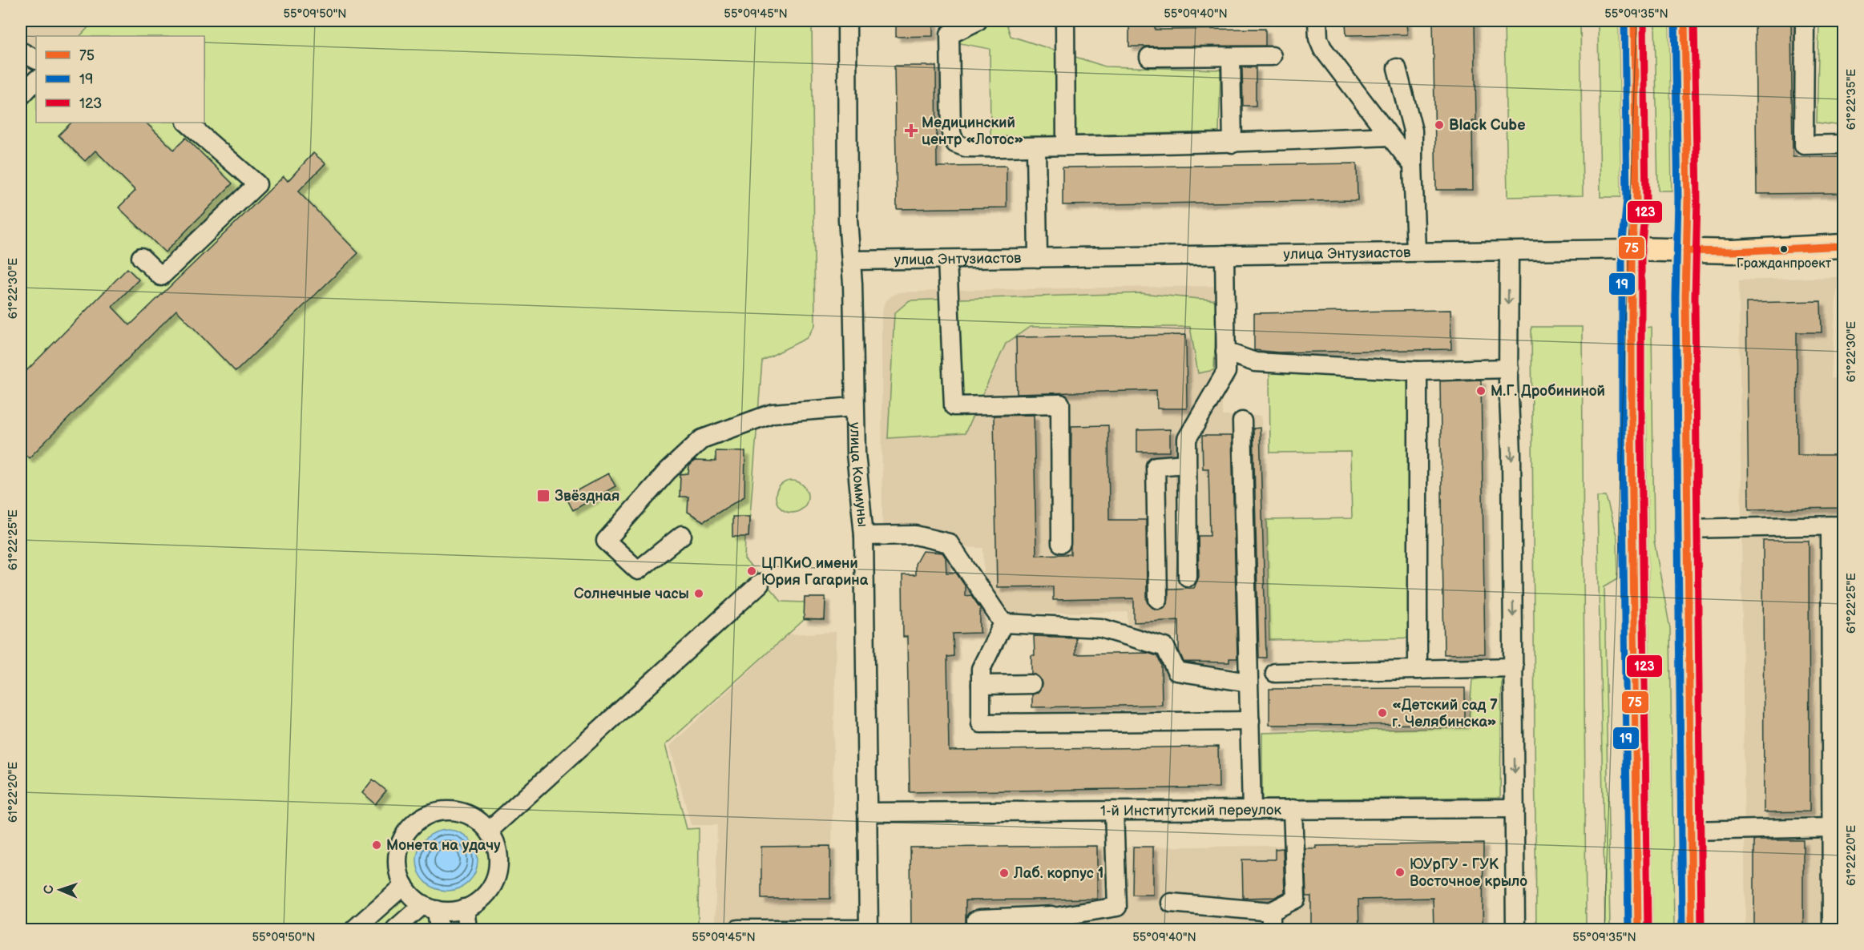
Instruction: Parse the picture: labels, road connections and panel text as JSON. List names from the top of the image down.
{
  "streets": {
    "main road": ["улица Энтузиастов"],
    "street": ["улица Коммуны", "1-й Институтский переулок"]
  },
  "crossings": [
    ["улица Энтузиастов", "улица Коммуны"],
    ["улица Коммуны", "1-й Институтский переулок"]
  ],
  "places": {
    "other": [
      "Black Cube",
      "Гражданпроект",
      "М.Г. Дробининой",
      "ЦПКиО имени Юрия Гагарина",
      "Солнечные часы",
      "«Детский сад 7 г. Челябинска»",
      "Монета на удачу",
      "ЮУрГУ - ГУК Восточное крыло",
      "Лаб. корпус 1"
    ],
    "health": ["Медицинский центр «Лотос»"],
    "transit": ["Звёздная"]
  },
  "lines": ["transit line 75", "transit line 19", "transit line 123"],
  "legend": ["75", "19", "123"],
  "north": "left",
  "coordinates": [
    "55°09'50\"N",
    "55°09'45\"N",
    "55°09'40\"N",
    "55°09'35\"N",
    "61°22'35\"E",
    "61°22'30\"E",
    "61°22'25\"E",
    "61°22'20\"E"
  ]
}
